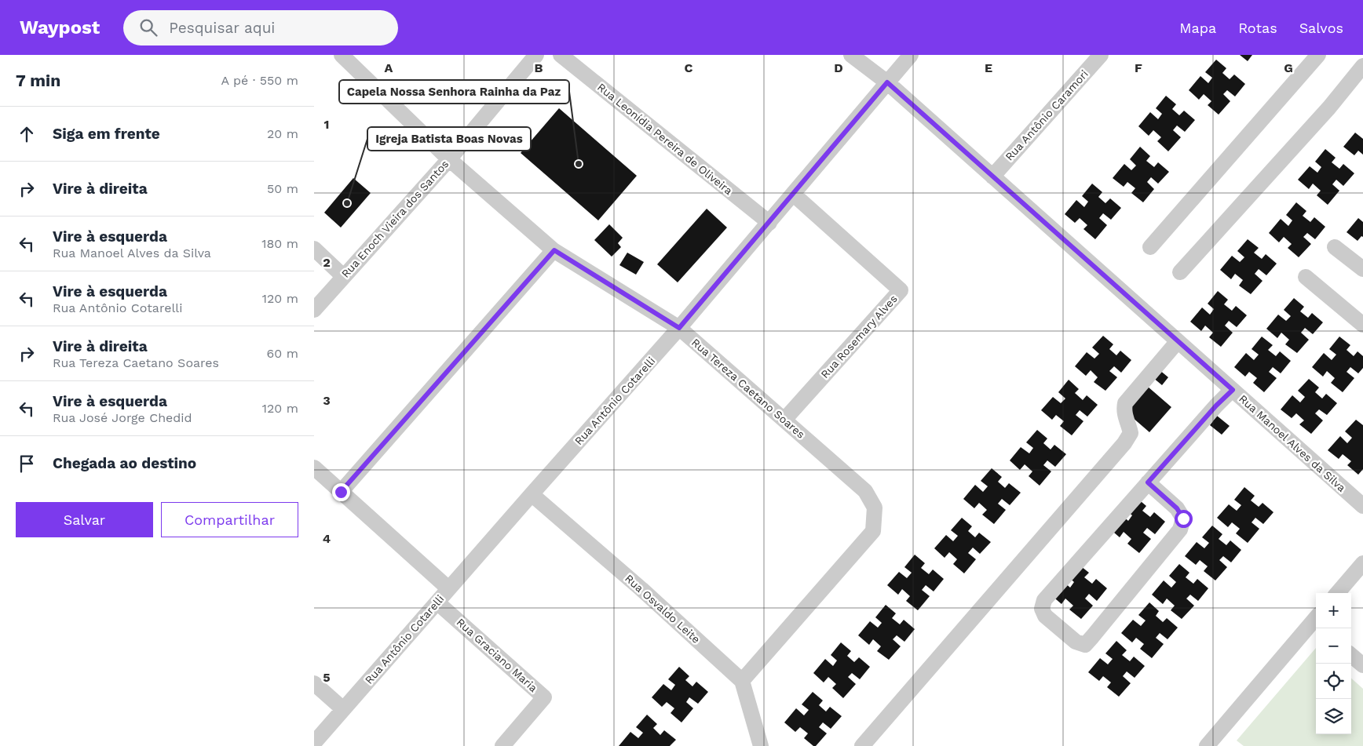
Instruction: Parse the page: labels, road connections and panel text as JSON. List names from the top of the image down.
{
  "streets": {
    "street": [
      "Rua Antônio Caramori",
      "Rua Leonídia Pereira de Oliveira",
      "Rua Enoch Vieira dos Santos",
      "Rua Rosemary Alves",
      "Rua Tereza Caetano Soares",
      "Rua Antônio Cotarelli",
      "Rua Manoel Alves da Silva",
      "Rua Osvaldo Leite",
      "Rua Graciano Maria"
    ]
  },
  "crossings": [
    ["Rua Antônio Caramori", "Rua Manoel Alves da Silva"],
    ["Rua Leonídia Pereira de Oliveira", "Rua Antônio Cotarelli"],
    ["Rua Enoch Vieira dos Santos", "Rua Tereza Caetano Soares"],
    ["Rua Rosemary Alves", "Rua Tereza Caetano Soares"],
    ["Rua Rosemary Alves", "Rua Antônio Cotarelli"],
    ["Rua Tereza Caetano Soares", "Rua Antônio Cotarelli"],
    ["Rua Tereza Caetano Soares", "Rua Osvaldo Leite"],
    ["Rua Antônio Cotarelli", "Rua Manoel Alves da Silva"],
    ["Rua Antônio Cotarelli", "Rua Osvaldo Leite"],
    ["Rua Antônio Cotarelli", "Rua Graciano Maria"]
  ],
  "places": ["Capela Nossa Senhora Rainha da Paz", "Igreja Batista Boas Novas"],
  "page": {
    "header": "Waypost",
    "search": "Pesquisar aqui",
    "nav": ["Mapa", "Rotas", "Salvos"],
    "heading": ["7 min", "A pé · 550 m"],
    "list": [
      ["Siga em frente", "20 m"],
      ["Vire à direita", "50 m"],
      ["Vire à esquerda", "Rua Manoel Alves da Silva", "180 m"],
      ["Vire à esquerda", "Rua Antônio Cotarelli", "120 m"],
      ["Vire à direita", "Rua Tereza Caetano Soares", "60 m"],
      ["Vire à esquerda", "Rua José Jorge Chedid", "120 m"],
      "Chegada ao destino"
    ],
    "buttons": ["Salvar", "Compartilhar"],
    "map_buttons": ["+", "−"]
  },
  "grid": {
    "columns": [
      "A",
      "B",
      "C",
      "D",
      "E",
      "F",
      "G"
    ],
    "rows": [
      "1",
      "2",
      "3",
      "4",
      "5"
    ]
  }
}
